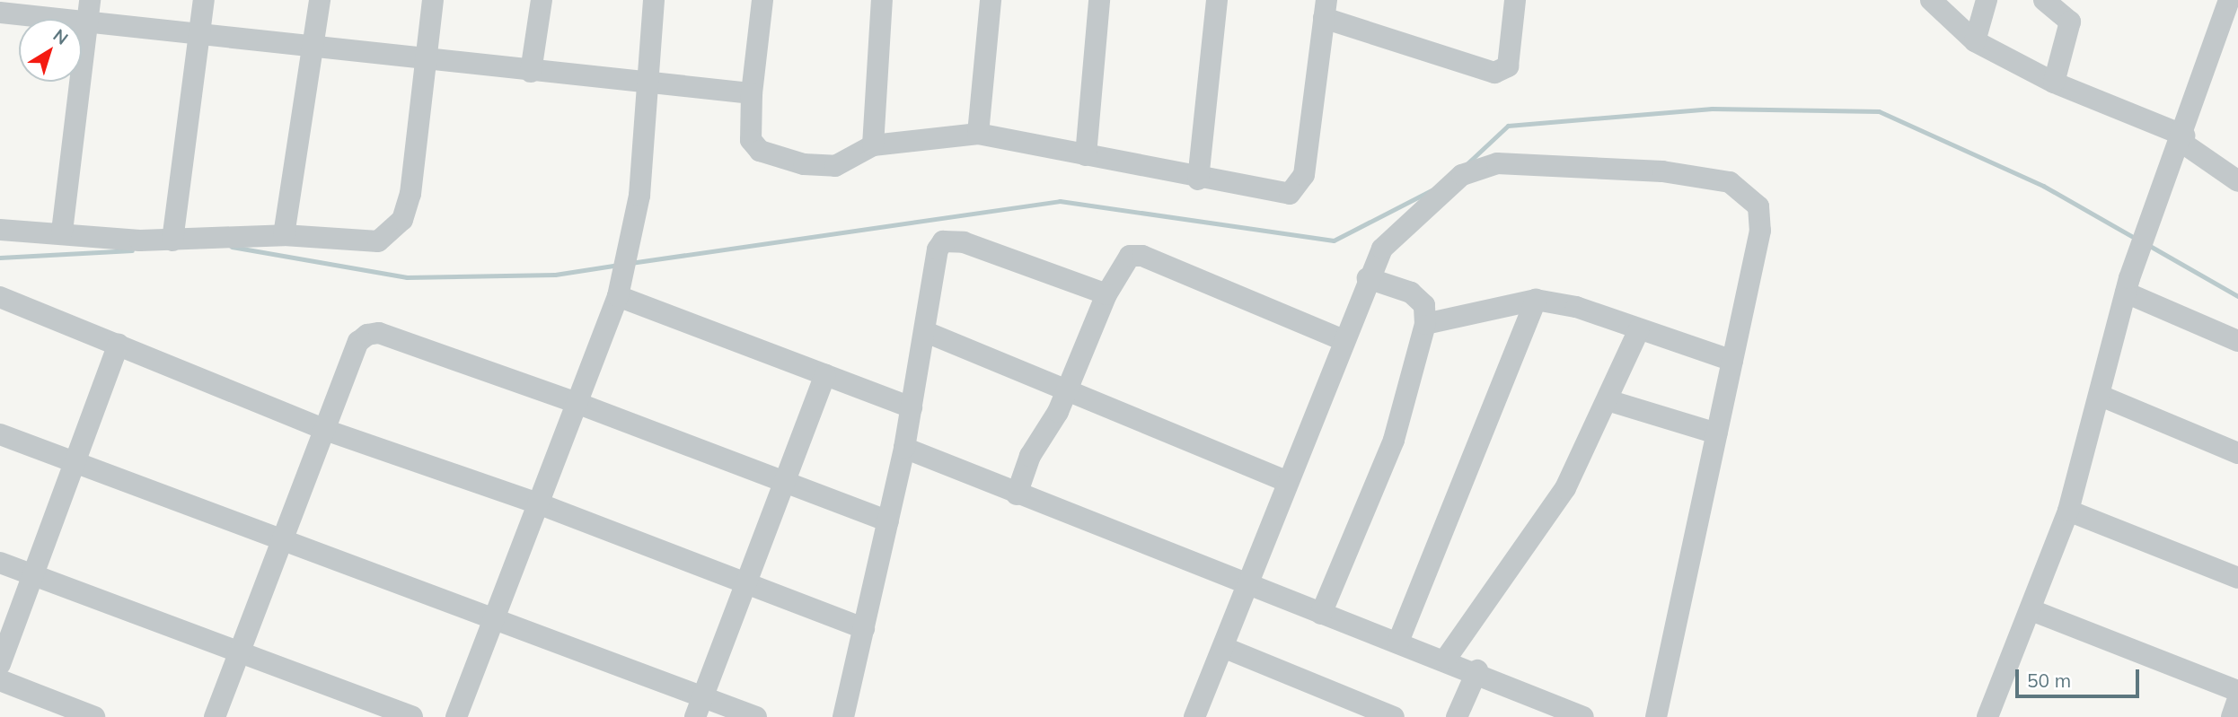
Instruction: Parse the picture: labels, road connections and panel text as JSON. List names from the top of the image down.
{
  "scale_bar": "50 m",
  "north": "top right"
}
